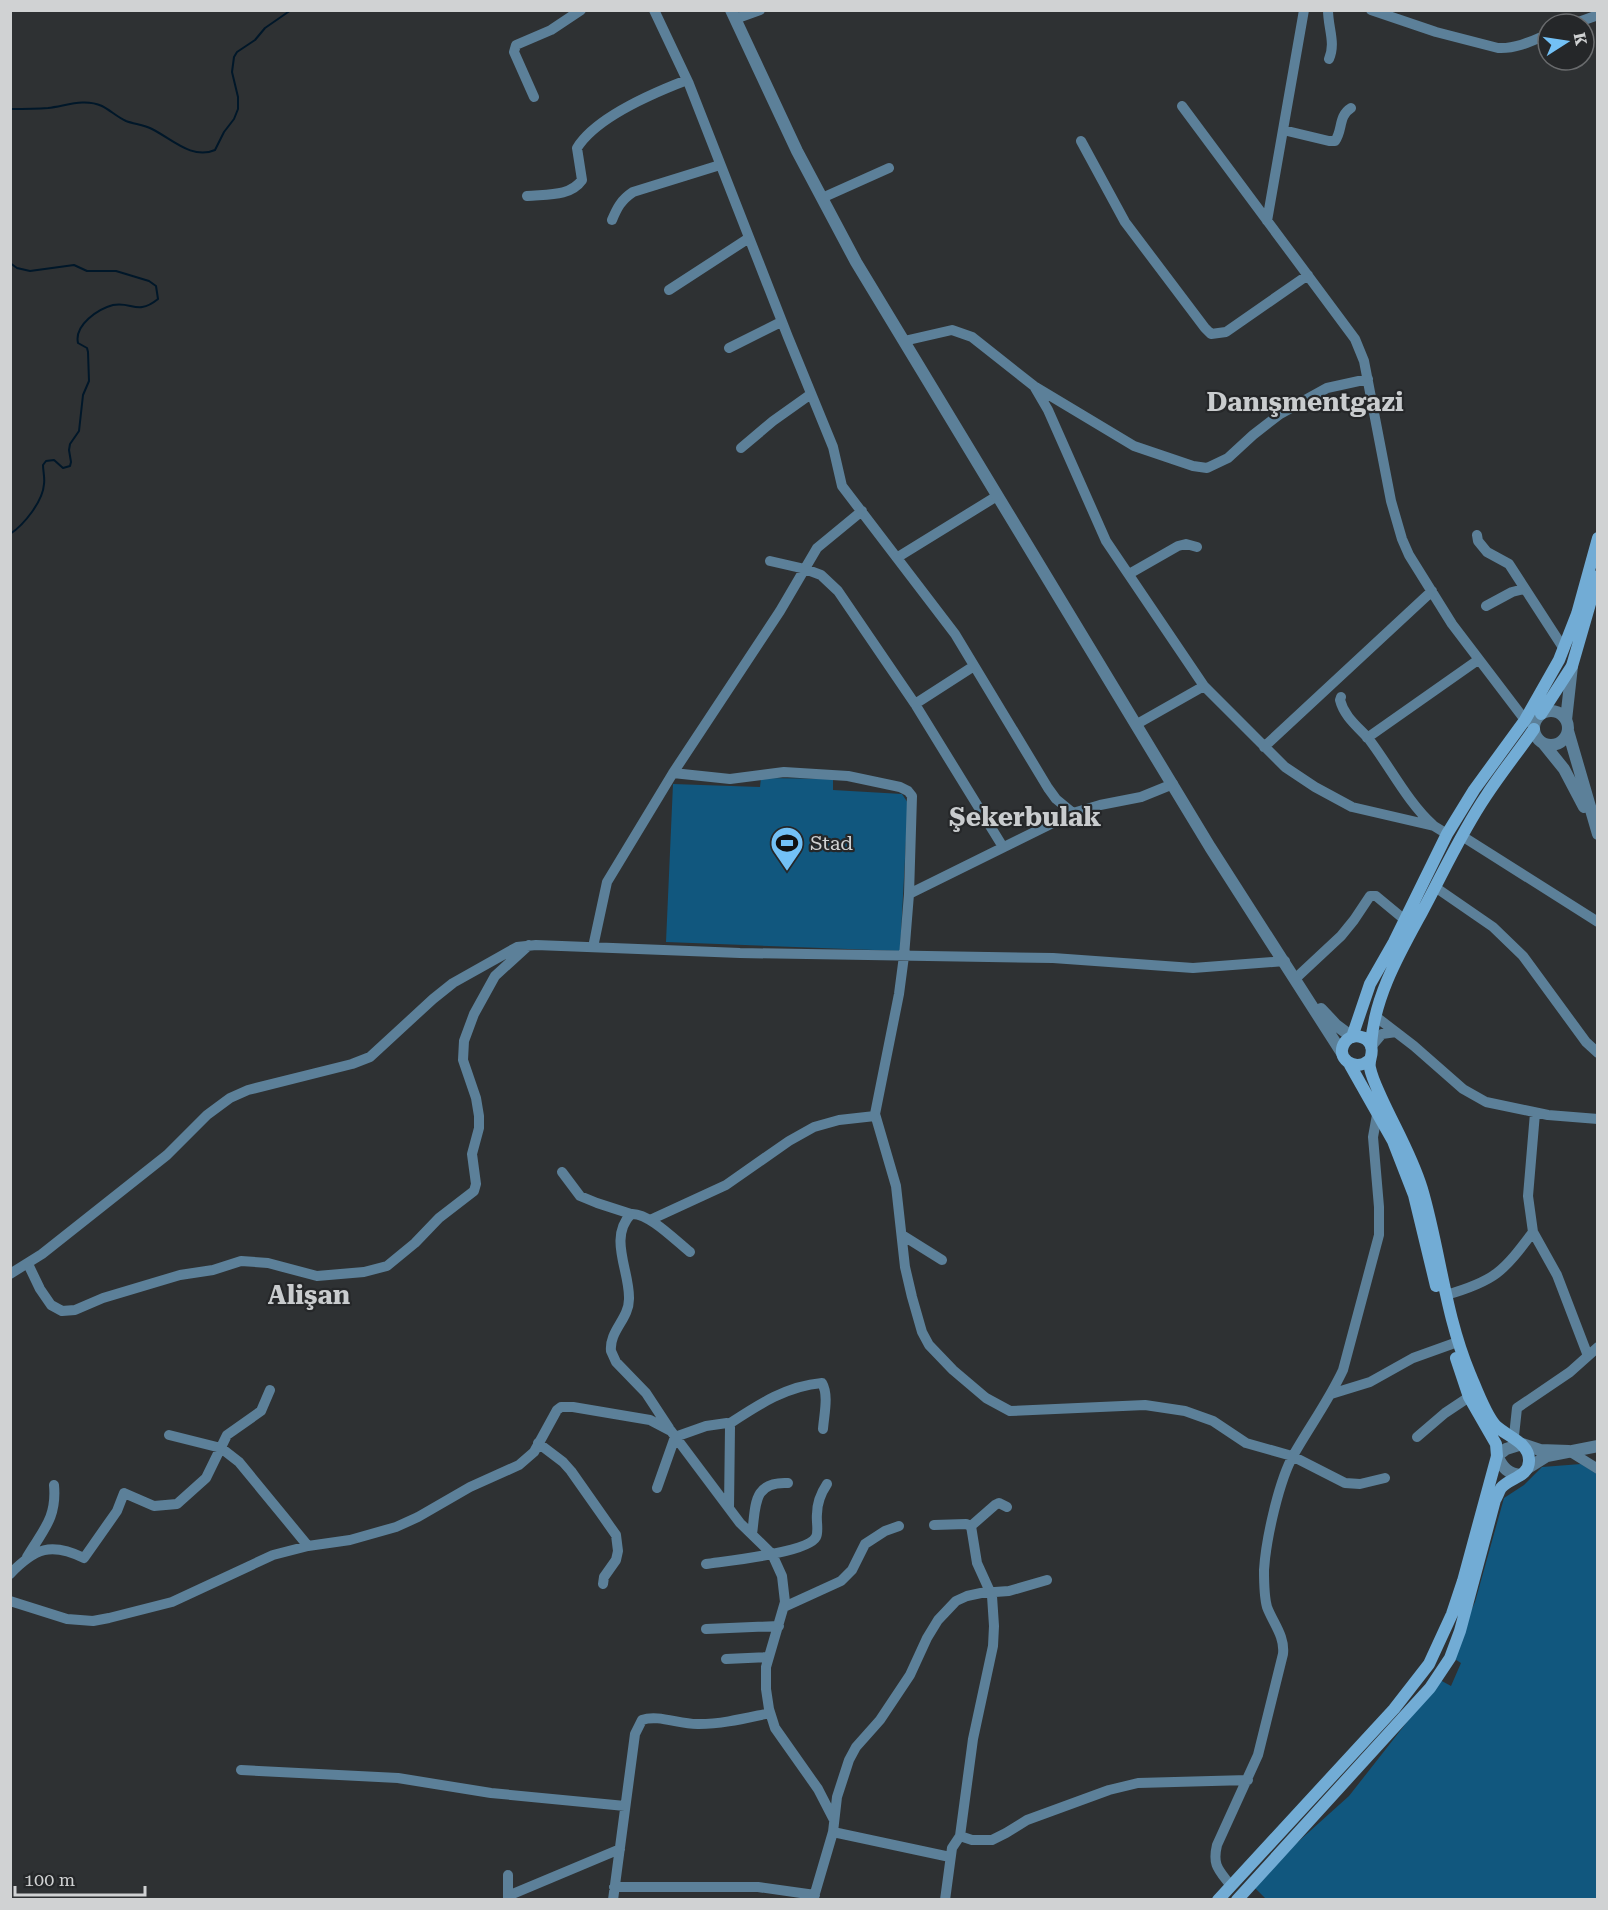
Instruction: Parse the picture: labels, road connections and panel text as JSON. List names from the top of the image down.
{
  "districts": ["Danışmentgazi", "Şekerbulak", "Alişan"],
  "places": {
    "sports": ["Stad"]
  },
  "scale_bar": "100 m",
  "north": "right"
}
